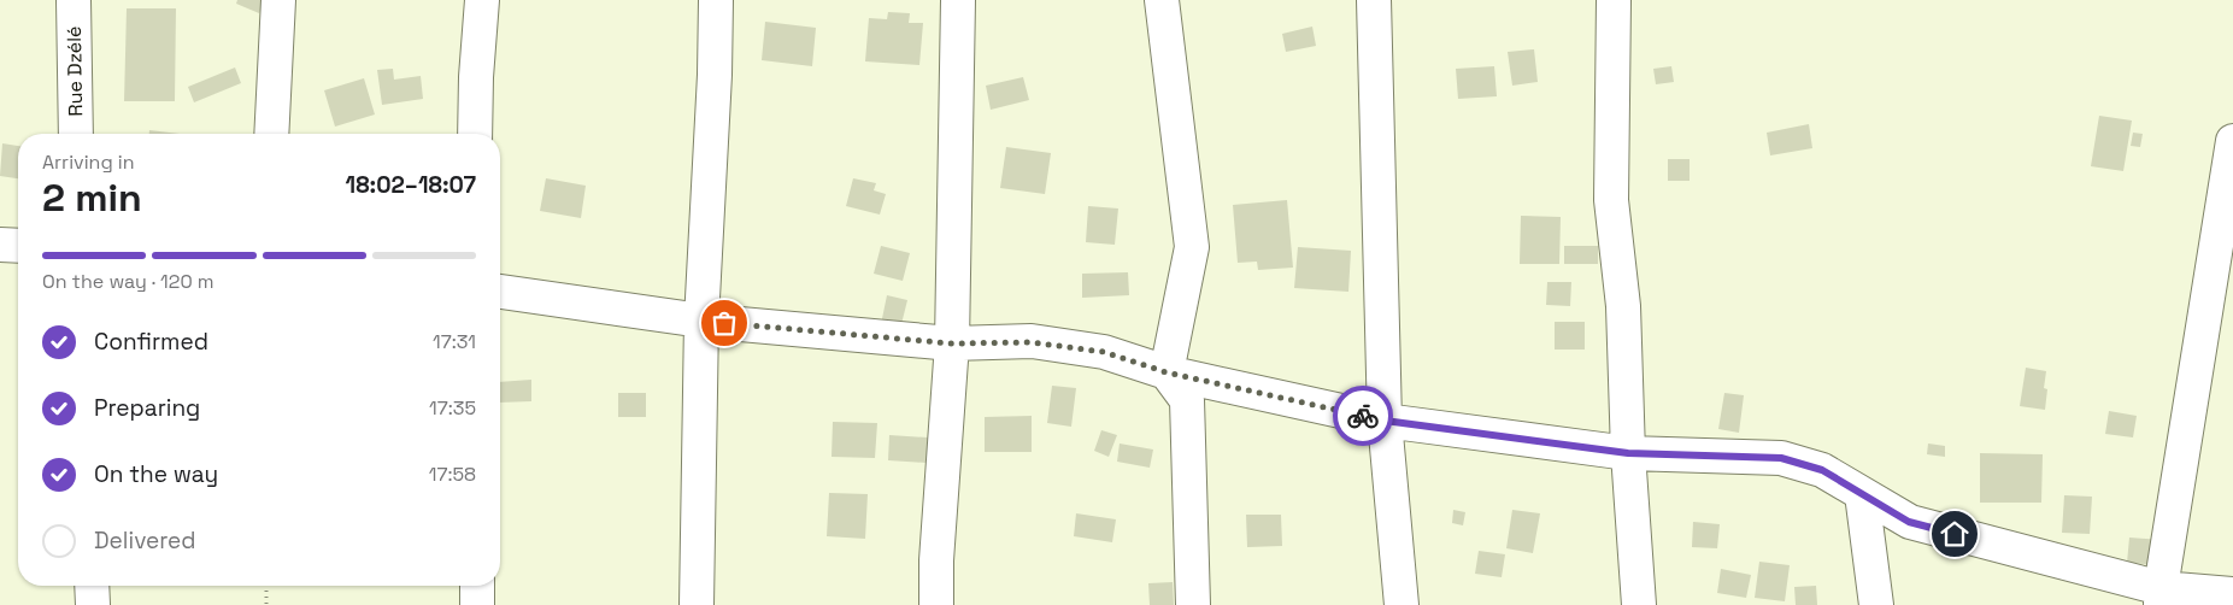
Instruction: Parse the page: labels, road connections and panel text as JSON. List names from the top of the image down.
{
  "streets": {
    "street": ["Rue Dzélé"]
  },
  "page": {
    "heading": ["2 min", "Arriving in", "18:02–18:07"],
    "bar": "On the way · 120 m",
    "list": [
      ["Confirmed", "17:31"],
      ["Preparing", "17:35"],
      ["On the way", "17:58"],
      "Delivered"
    ]
  }
}
